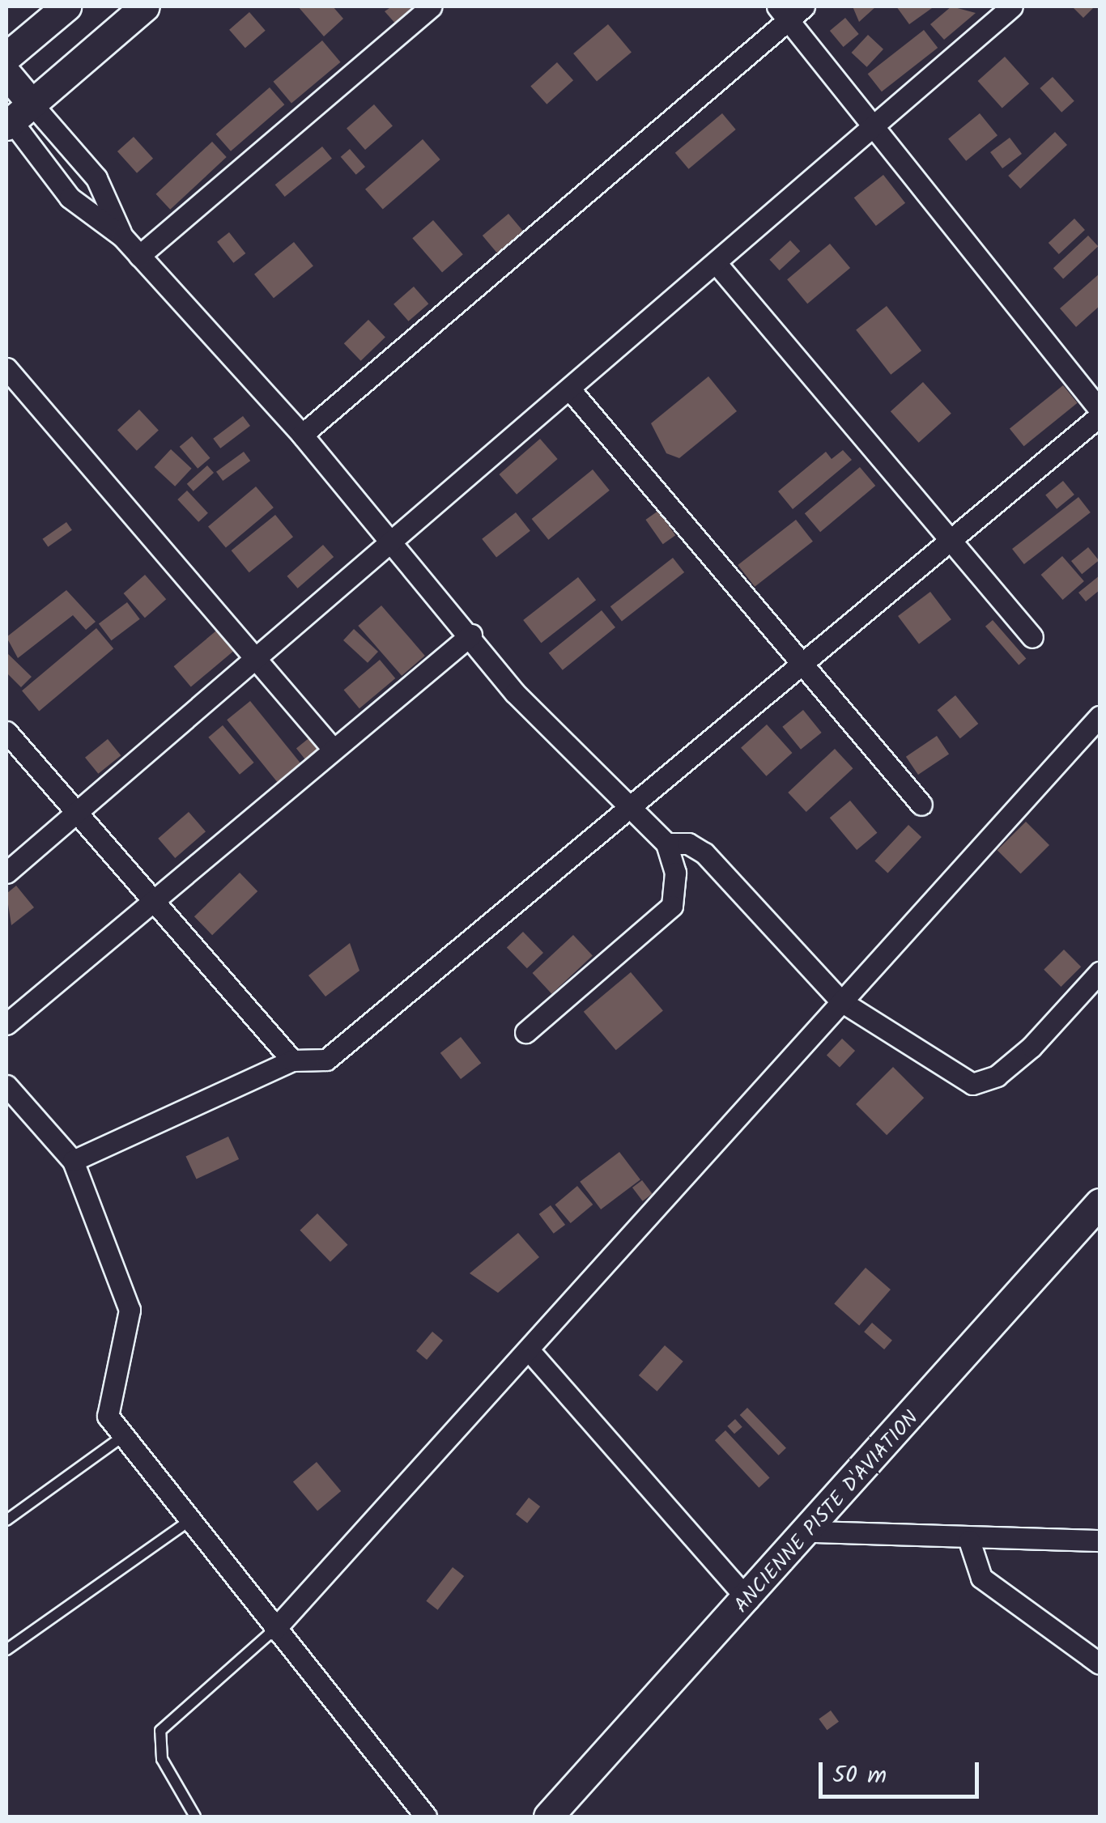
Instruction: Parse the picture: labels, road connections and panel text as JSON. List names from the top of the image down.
{
  "streets": {
    "street": ["ANCIENNE PISTE D'AVIATION"]
  },
  "scale_bar": "50 m"
}
